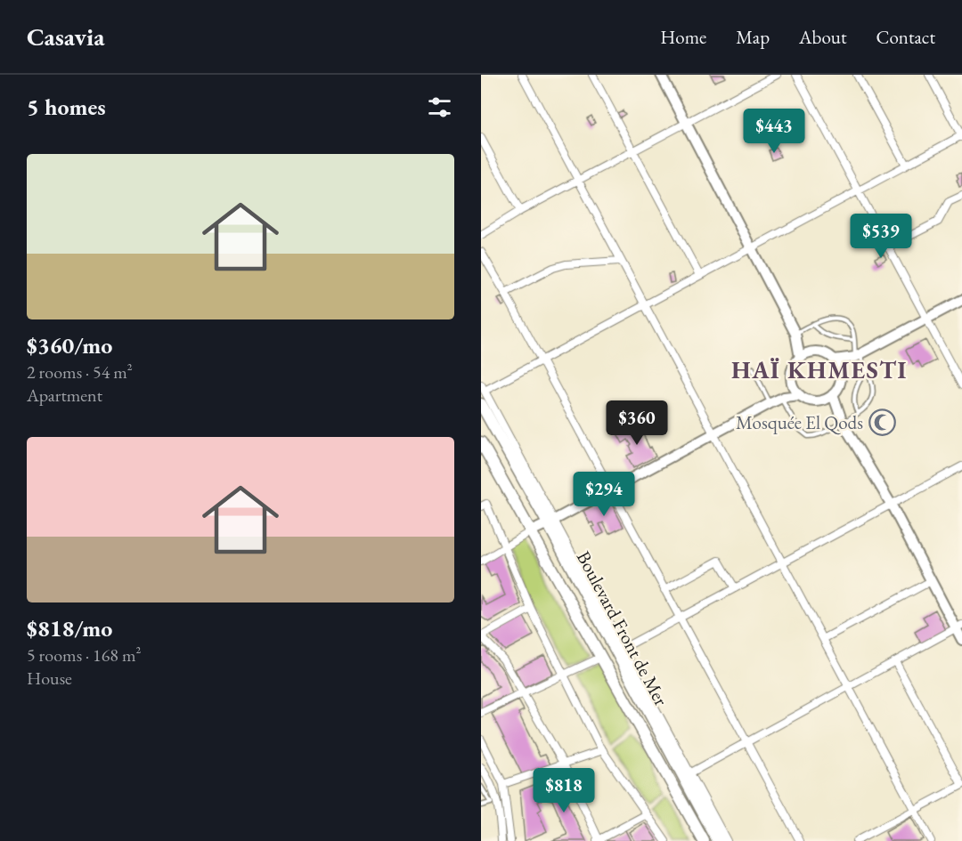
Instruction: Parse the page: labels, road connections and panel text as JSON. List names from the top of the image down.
{
  "streets": {
    "main road": ["Boulevard Front de Mer"]
  },
  "districts": ["HAÏ KHMESTI"],
  "places": {
    "mosque": ["Mosquée El Qods"]
  },
  "page": {
    "header": "Casavia",
    "nav": [
      "Home",
      "Map",
      "About",
      "Contact"
    ],
    "heading": "5 homes",
    "price": [
      "$443",
      "$539",
      "$360",
      "$294",
      "$818"
    ],
    "list": [
      {
        "name": "$360/mo",
        "note": "2 rooms · 54 m² · Apartment"
      },
      {
        "name": "$818/mo",
        "note": "5 rooms · 168 m² · House"
      }
    ]
  }
}
